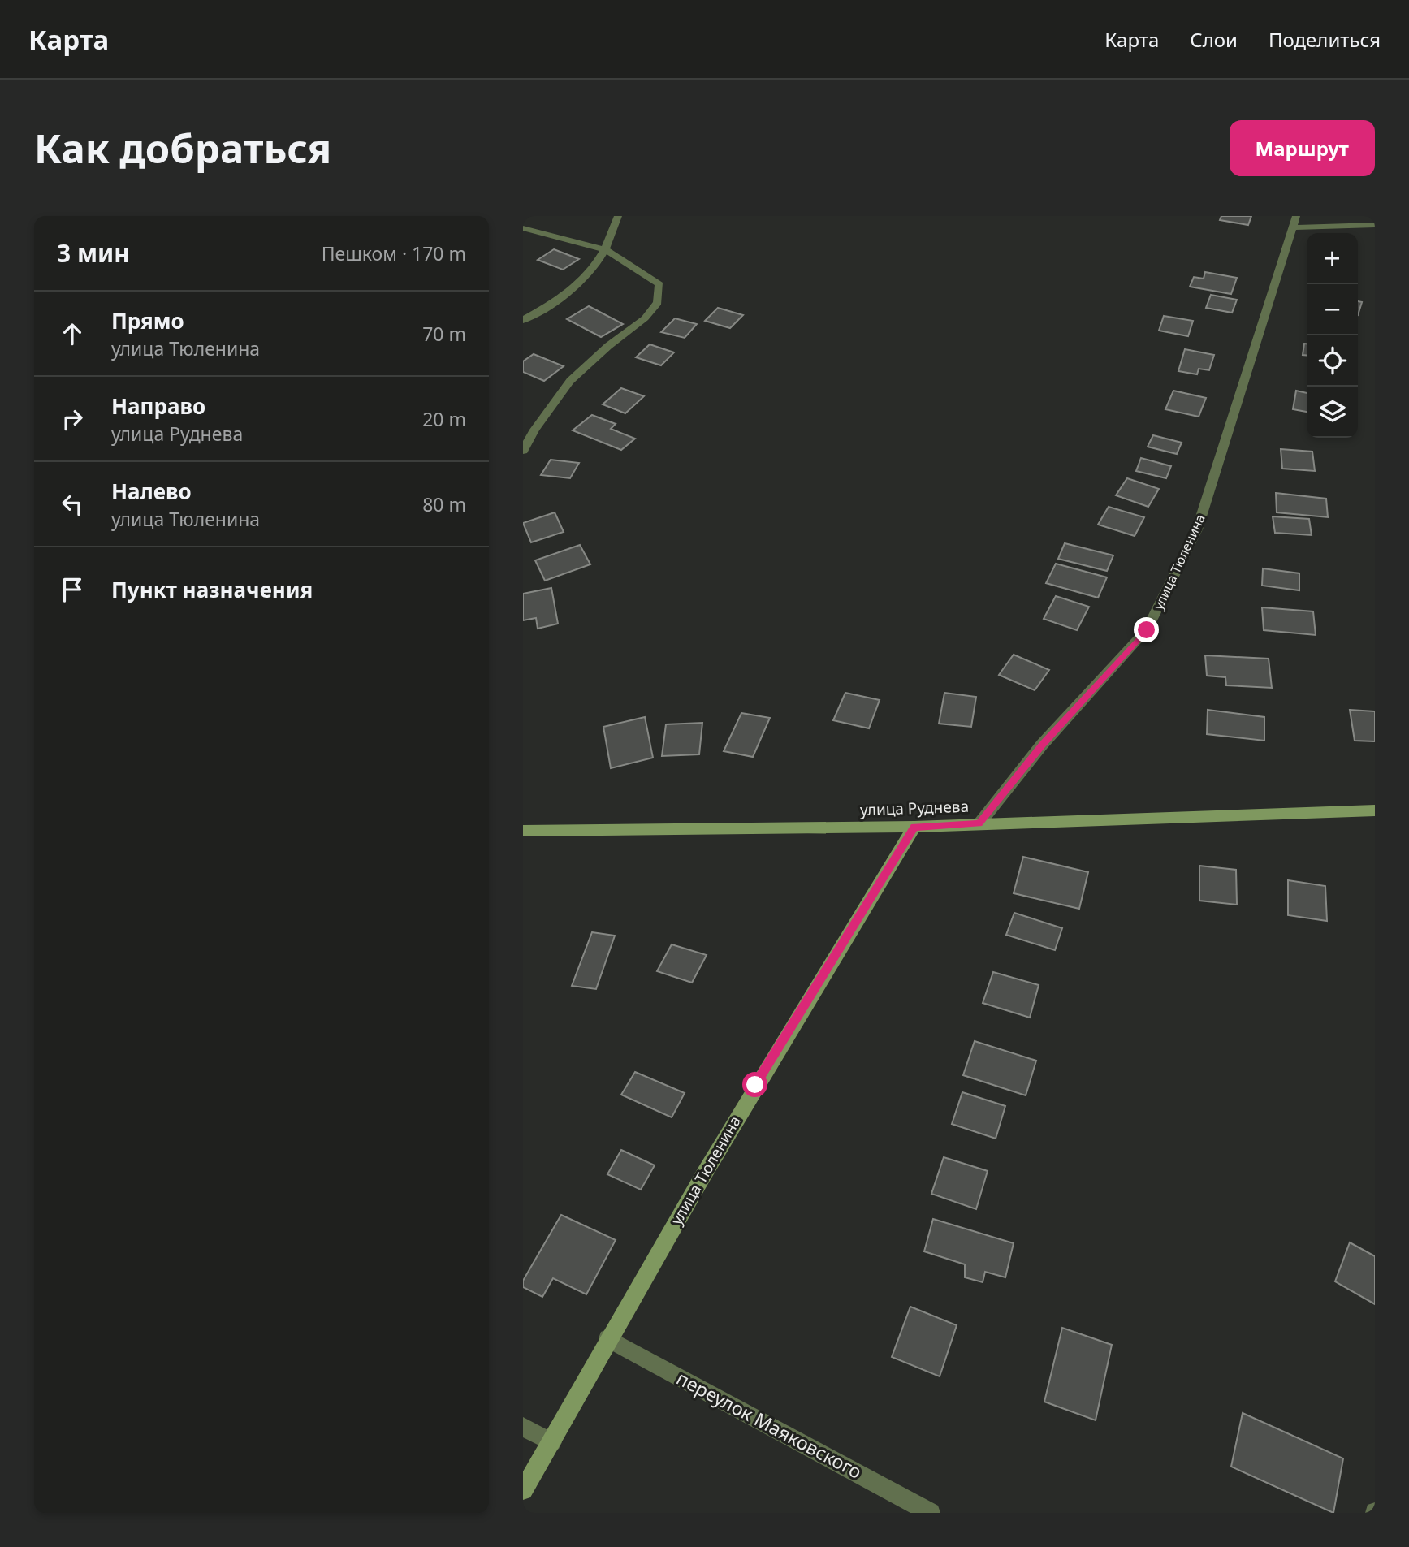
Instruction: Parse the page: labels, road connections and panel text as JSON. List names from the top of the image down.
{
  "streets": {
    "street": ["улица Тюленина", "улица Руднева", "переулок Маяковского"]
  },
  "crossings": [
    ["улица Тюленина", "улица Руднева"],
    ["улица Тюленина", "переулок Маяковского"]
  ],
  "page": {
    "header": "Карта",
    "nav": ["Карта", "Слои", "Поделиться"],
    "buttons": "Маршрут",
    "title": "Как добраться",
    "heading": ["3 мин", "Пешком · 170 m"],
    "map_buttons": ["+", "−"],
    "list": [
      ["Прямо", "улица Тюленина", "70 m"],
      ["Направо", "улица Руднева", "20 m"],
      ["Налево", "улица Тюленина", "80 m"],
      "Пункт назначения"
    ]
  }
}
